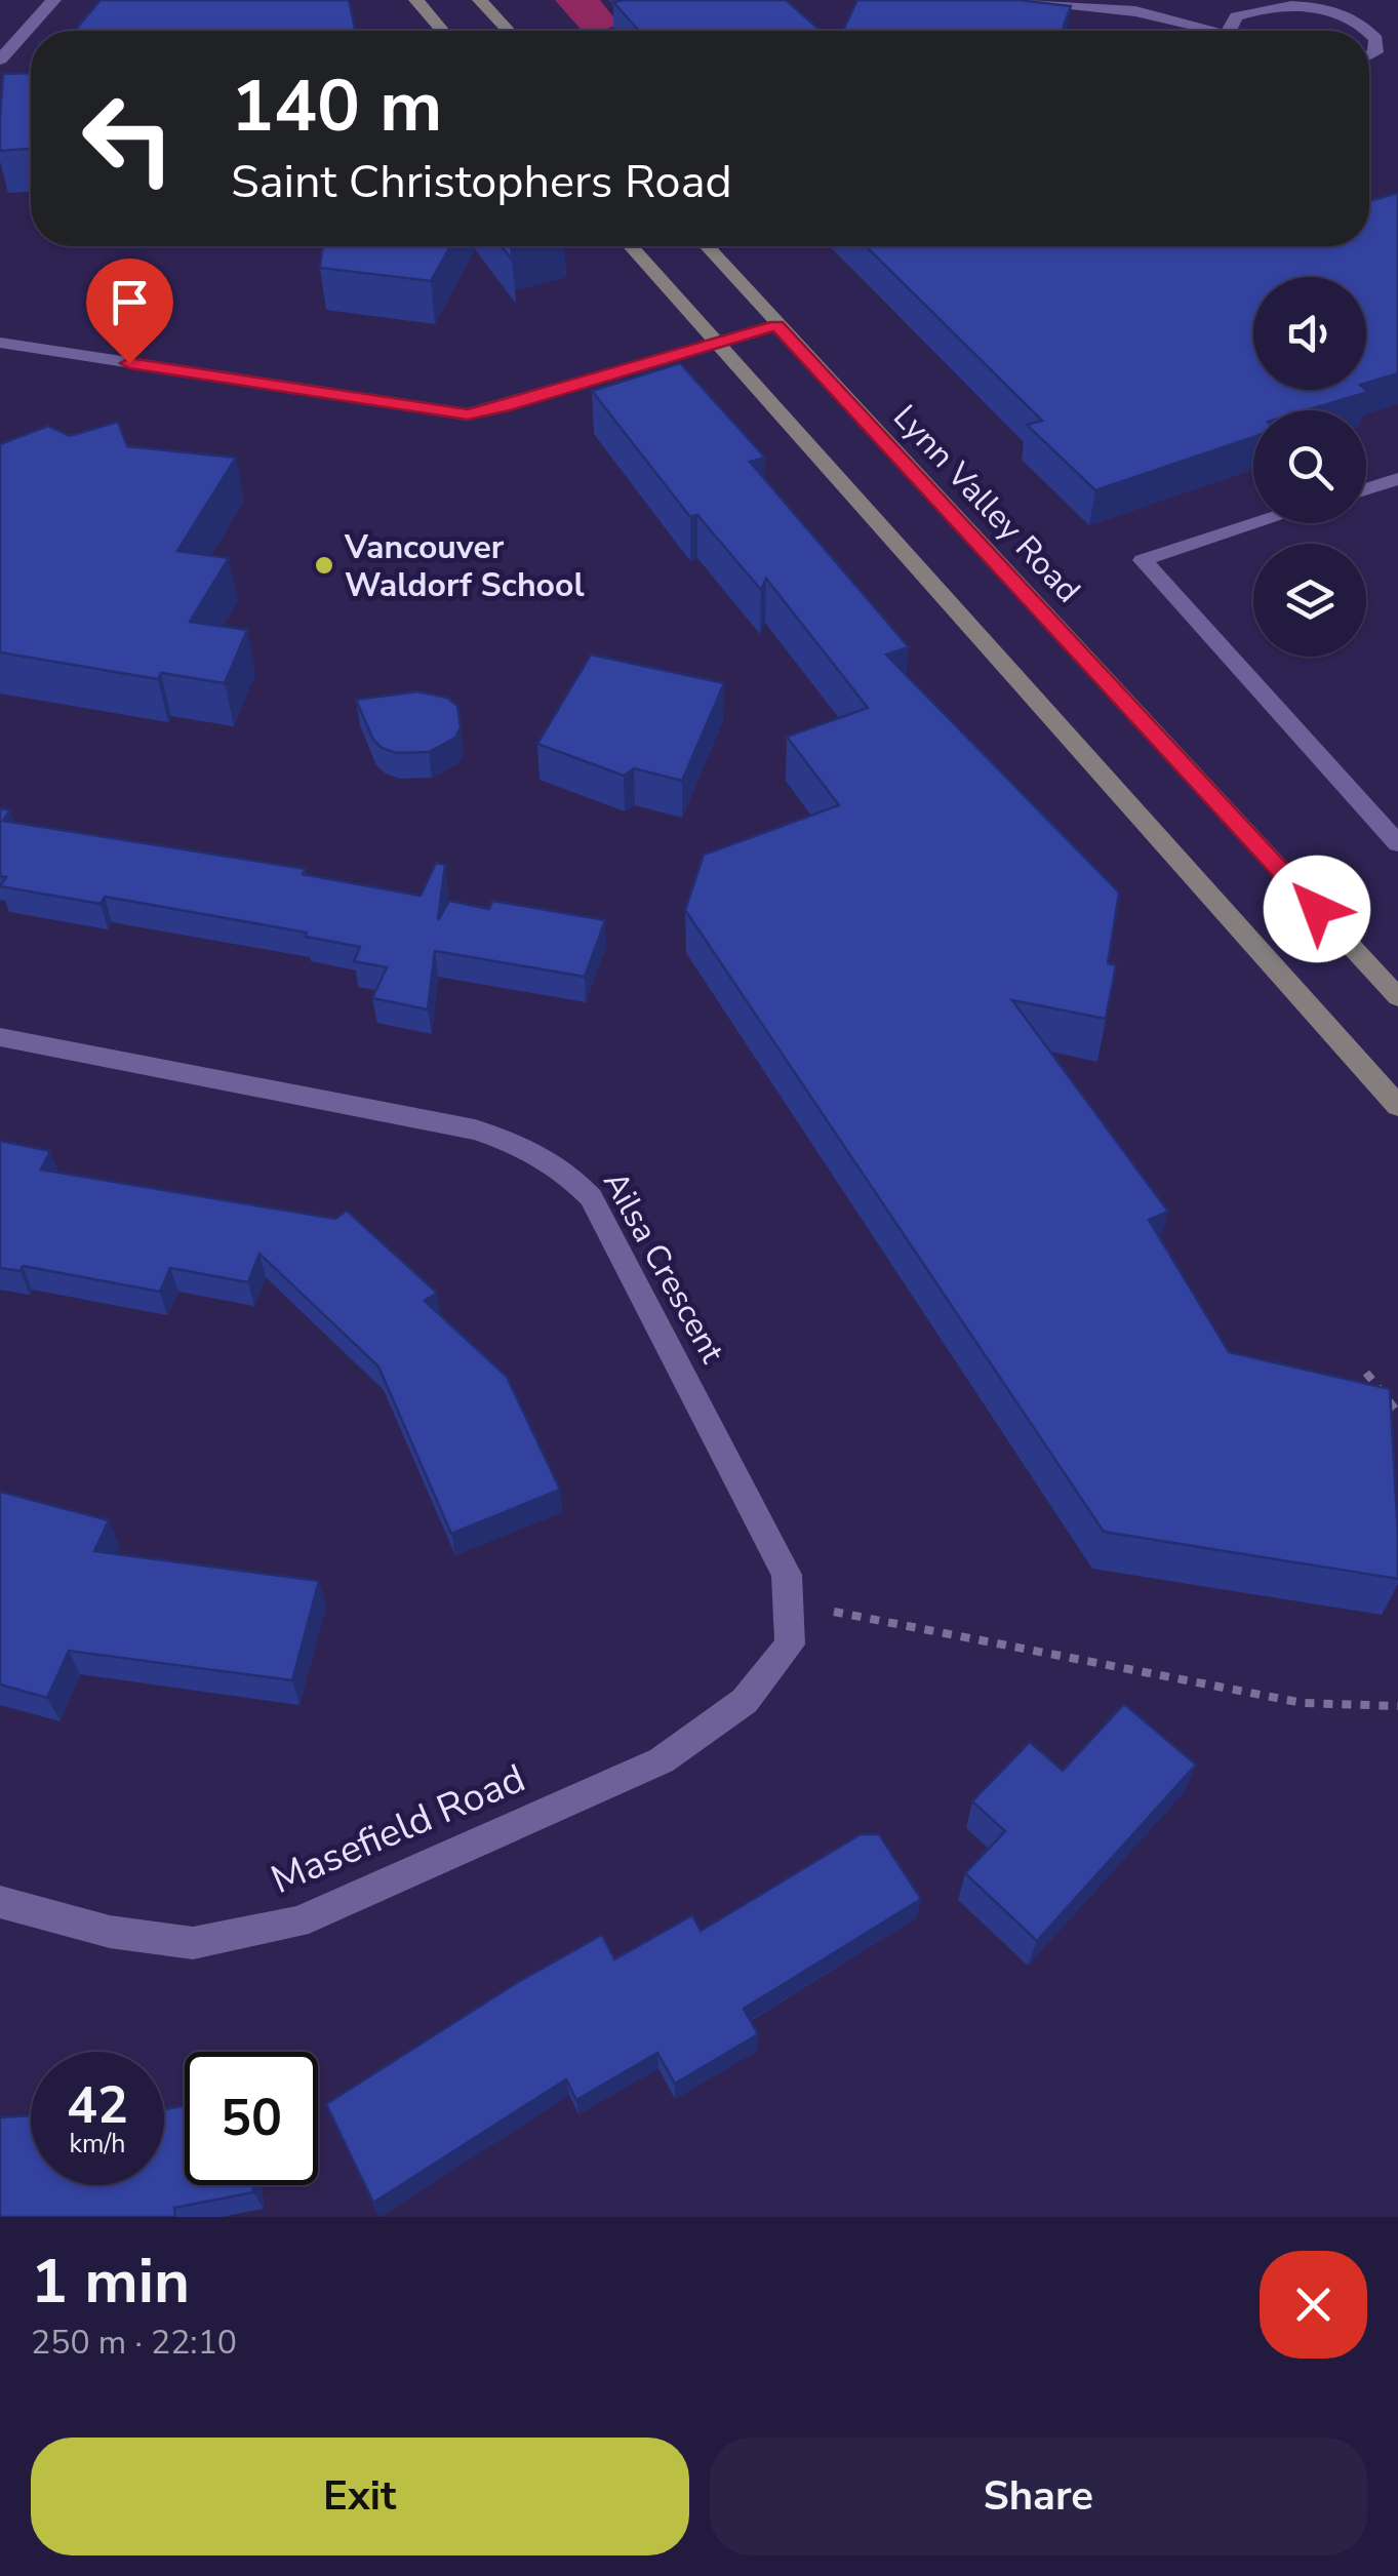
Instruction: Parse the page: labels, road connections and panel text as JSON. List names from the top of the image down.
{
  "streets": {
    "main road": ["Lynn Valley Road"],
    "street": ["Ailsa Crescent", "Masefield Road"]
  },
  "crossings": [
    ["Ailsa Crescent", "Masefield Road"]
  ],
  "places": ["Vancouver Waldorf School"],
  "page": {
    "turn": ["140 m", "Saint Christophers Road"],
    "speed": "42 km/h",
    "limit": "50",
    "heading": ["1 min", "250 m · 22:10"],
    "buttons": ["Exit", "Share"]
  }
}
